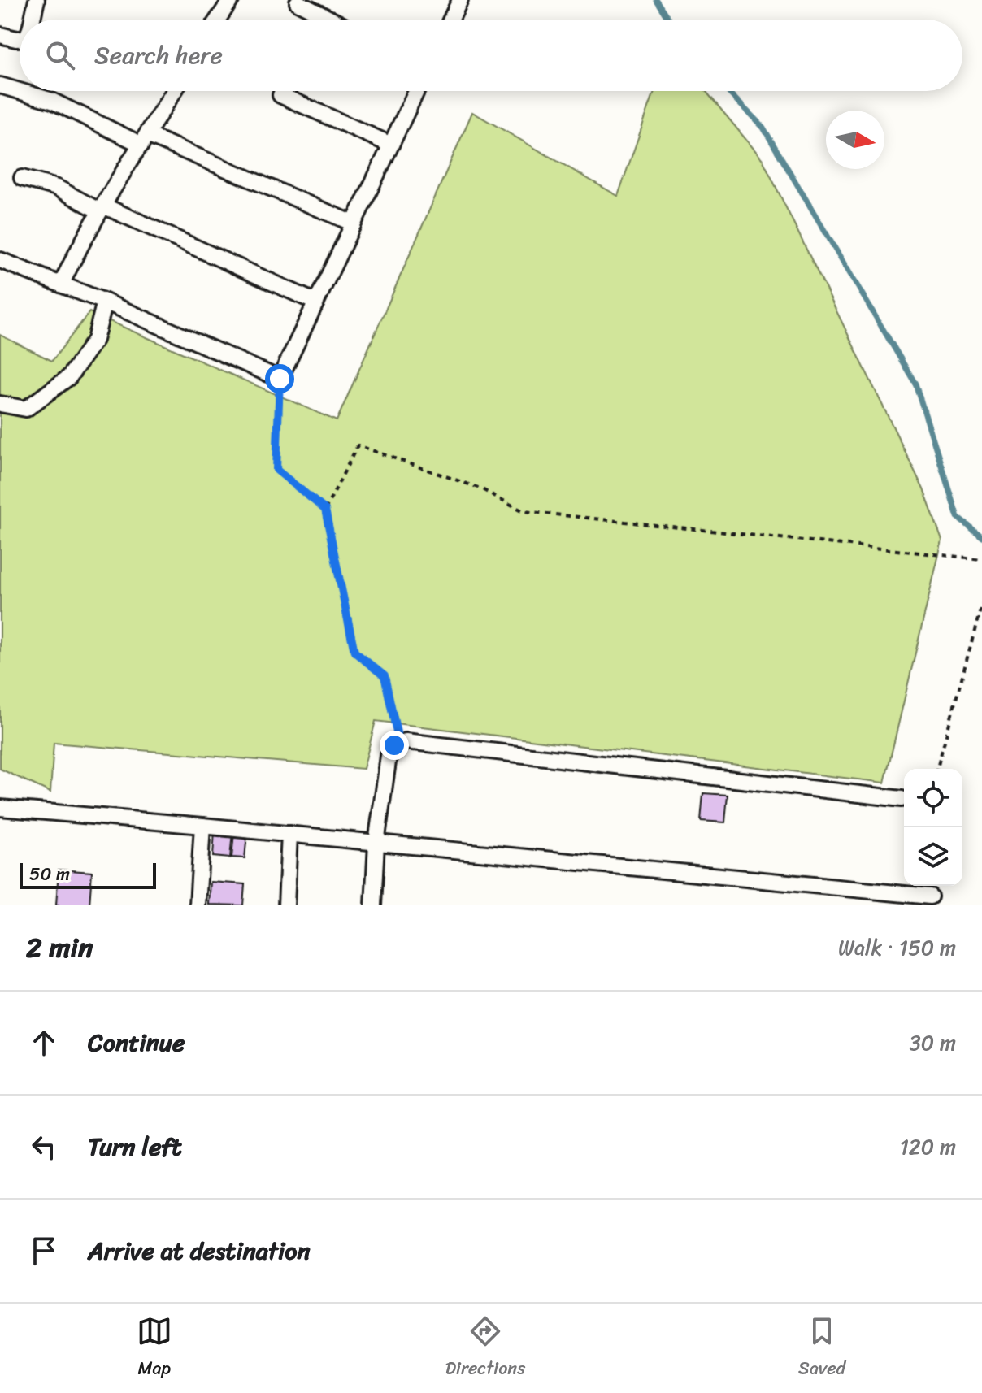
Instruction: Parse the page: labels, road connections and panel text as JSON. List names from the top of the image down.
{
  "scale_bar": "50 m",
  "north": "right",
  "page": {
    "search": "Search here",
    "scale": "50 m",
    "heading": ["2 min", "Walk · 150 m"],
    "list": [
      ["Continue", "30 m"],
      ["Turn left", "120 m"],
      "Arrive at destination"
    ],
    "nav": ["Map", "Directions", "Saved"]
  }
}
